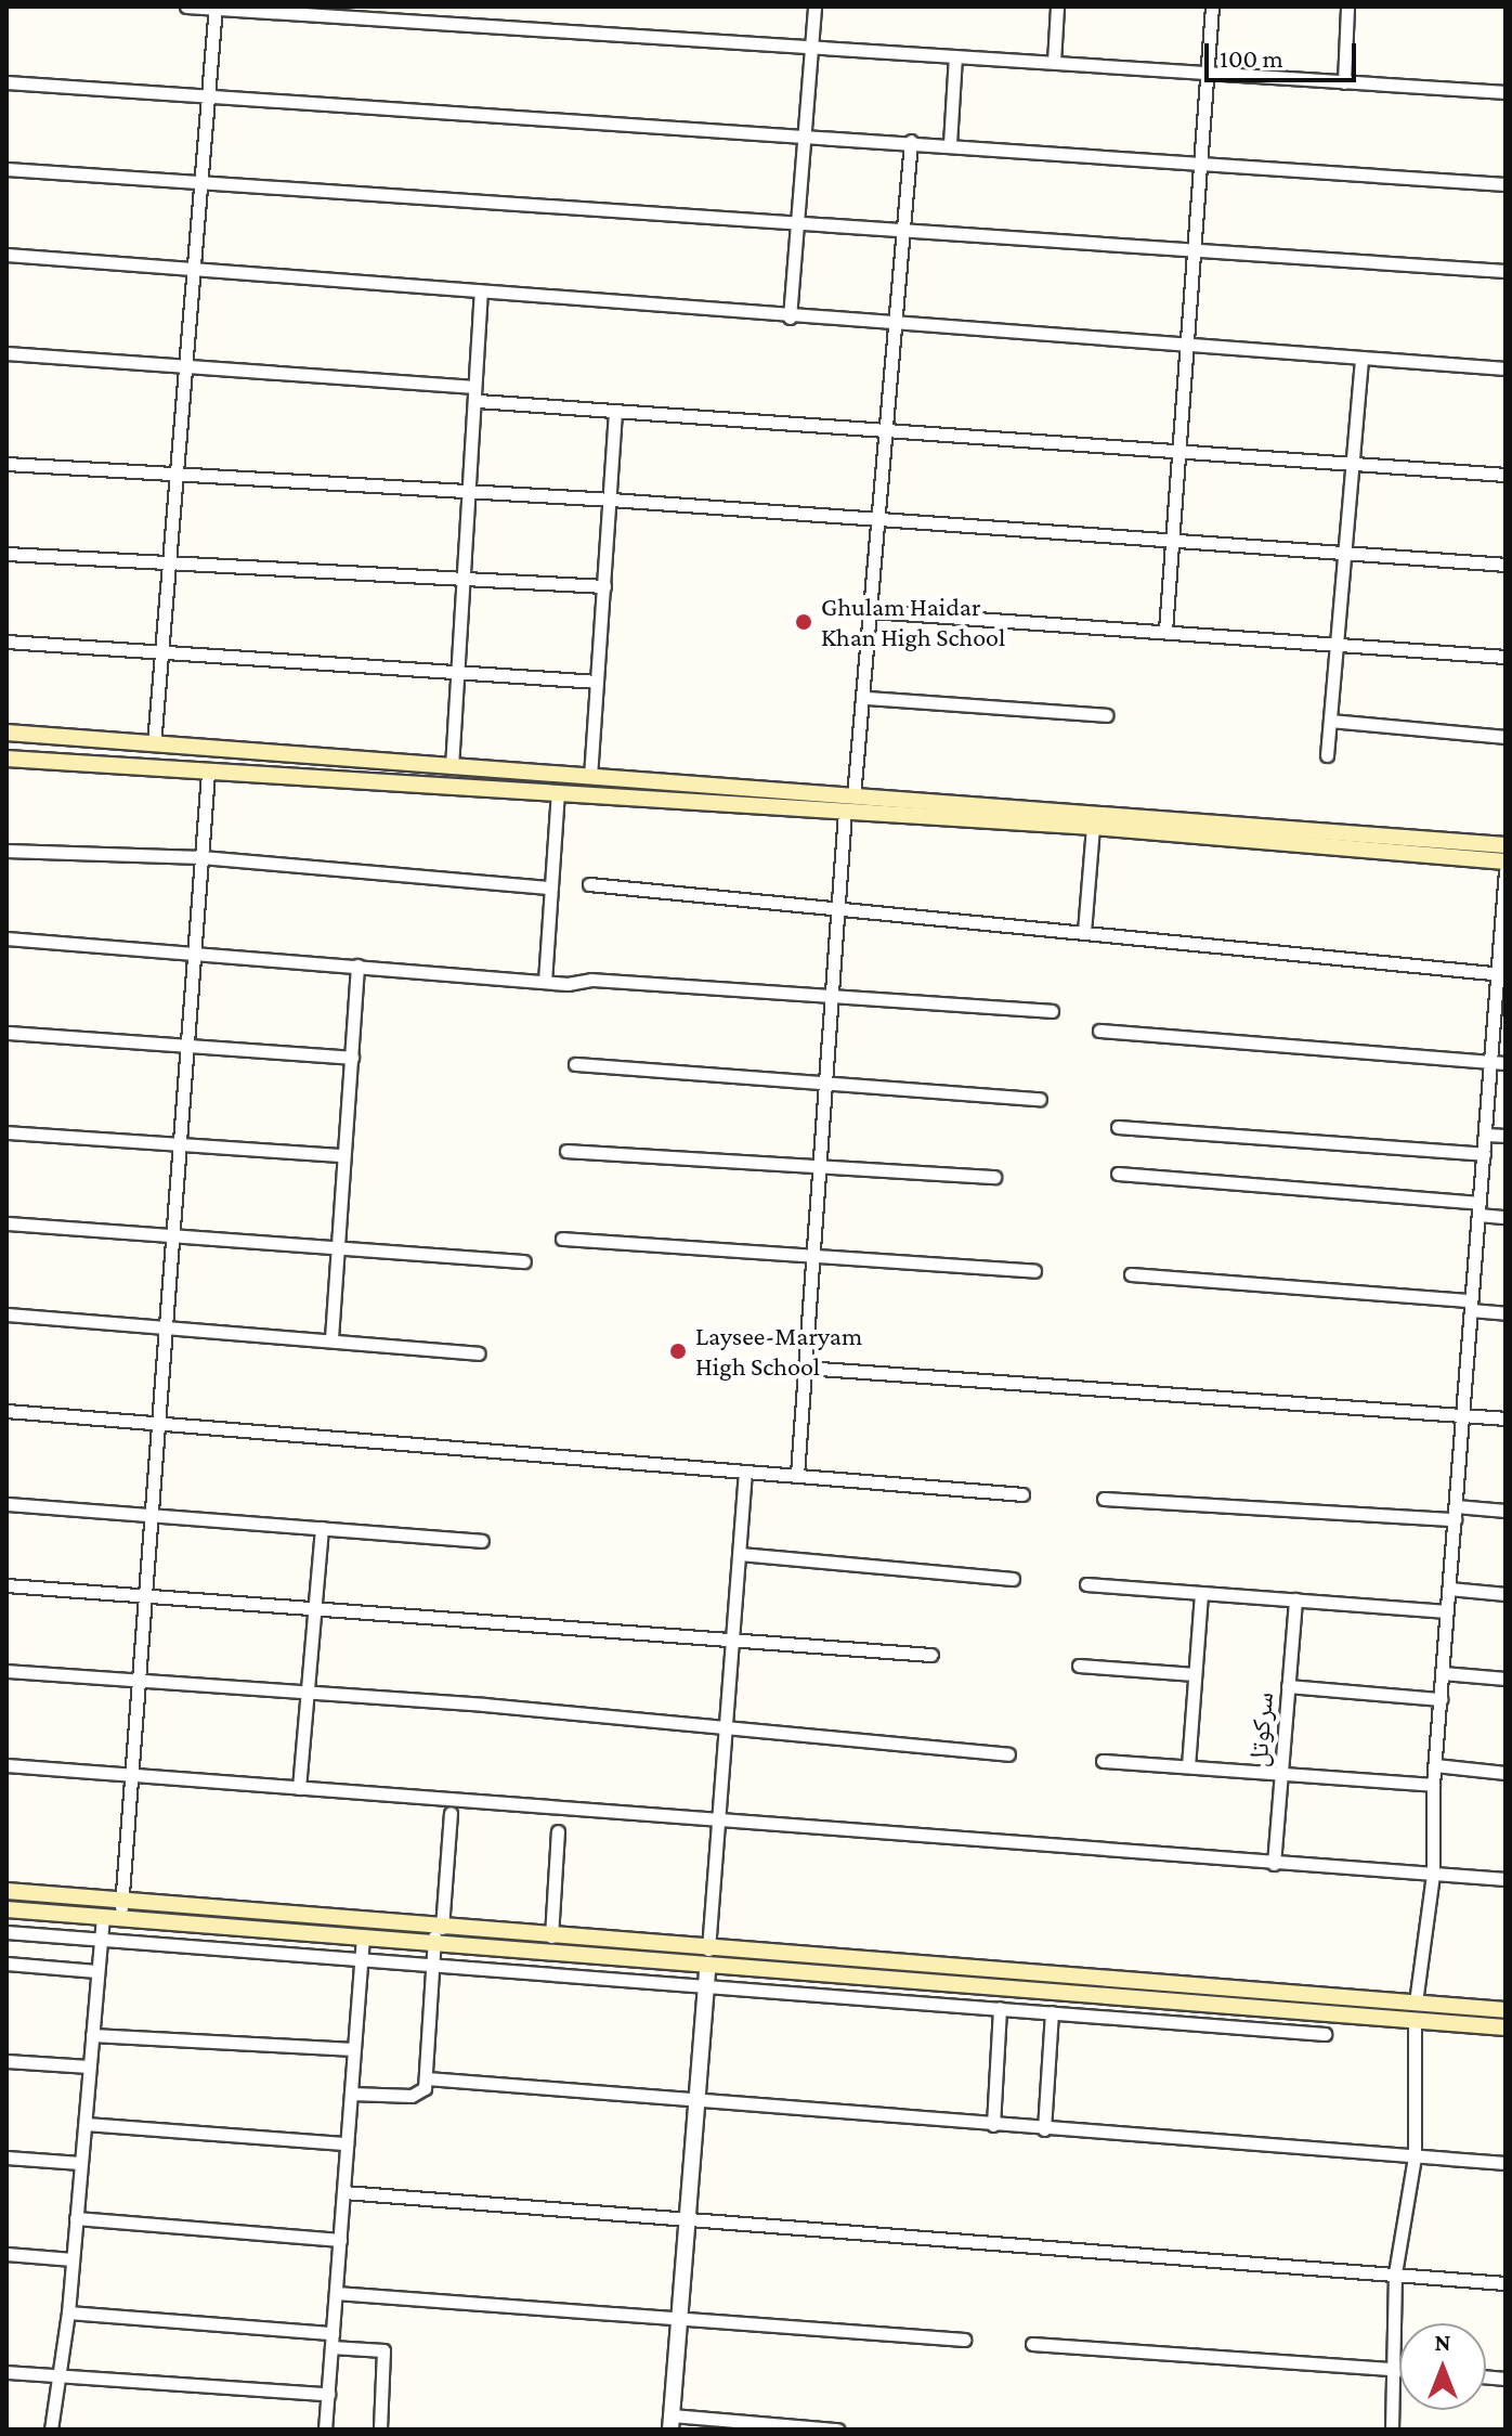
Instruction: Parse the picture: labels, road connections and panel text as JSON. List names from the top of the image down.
{
  "streets": {
    "street": ["سرکوتل"]
  },
  "places": ["Ghulam Haidar Khan High School", "Laysee-Maryam High School"],
  "scale_bar": "100 m",
  "north": "top"
}
